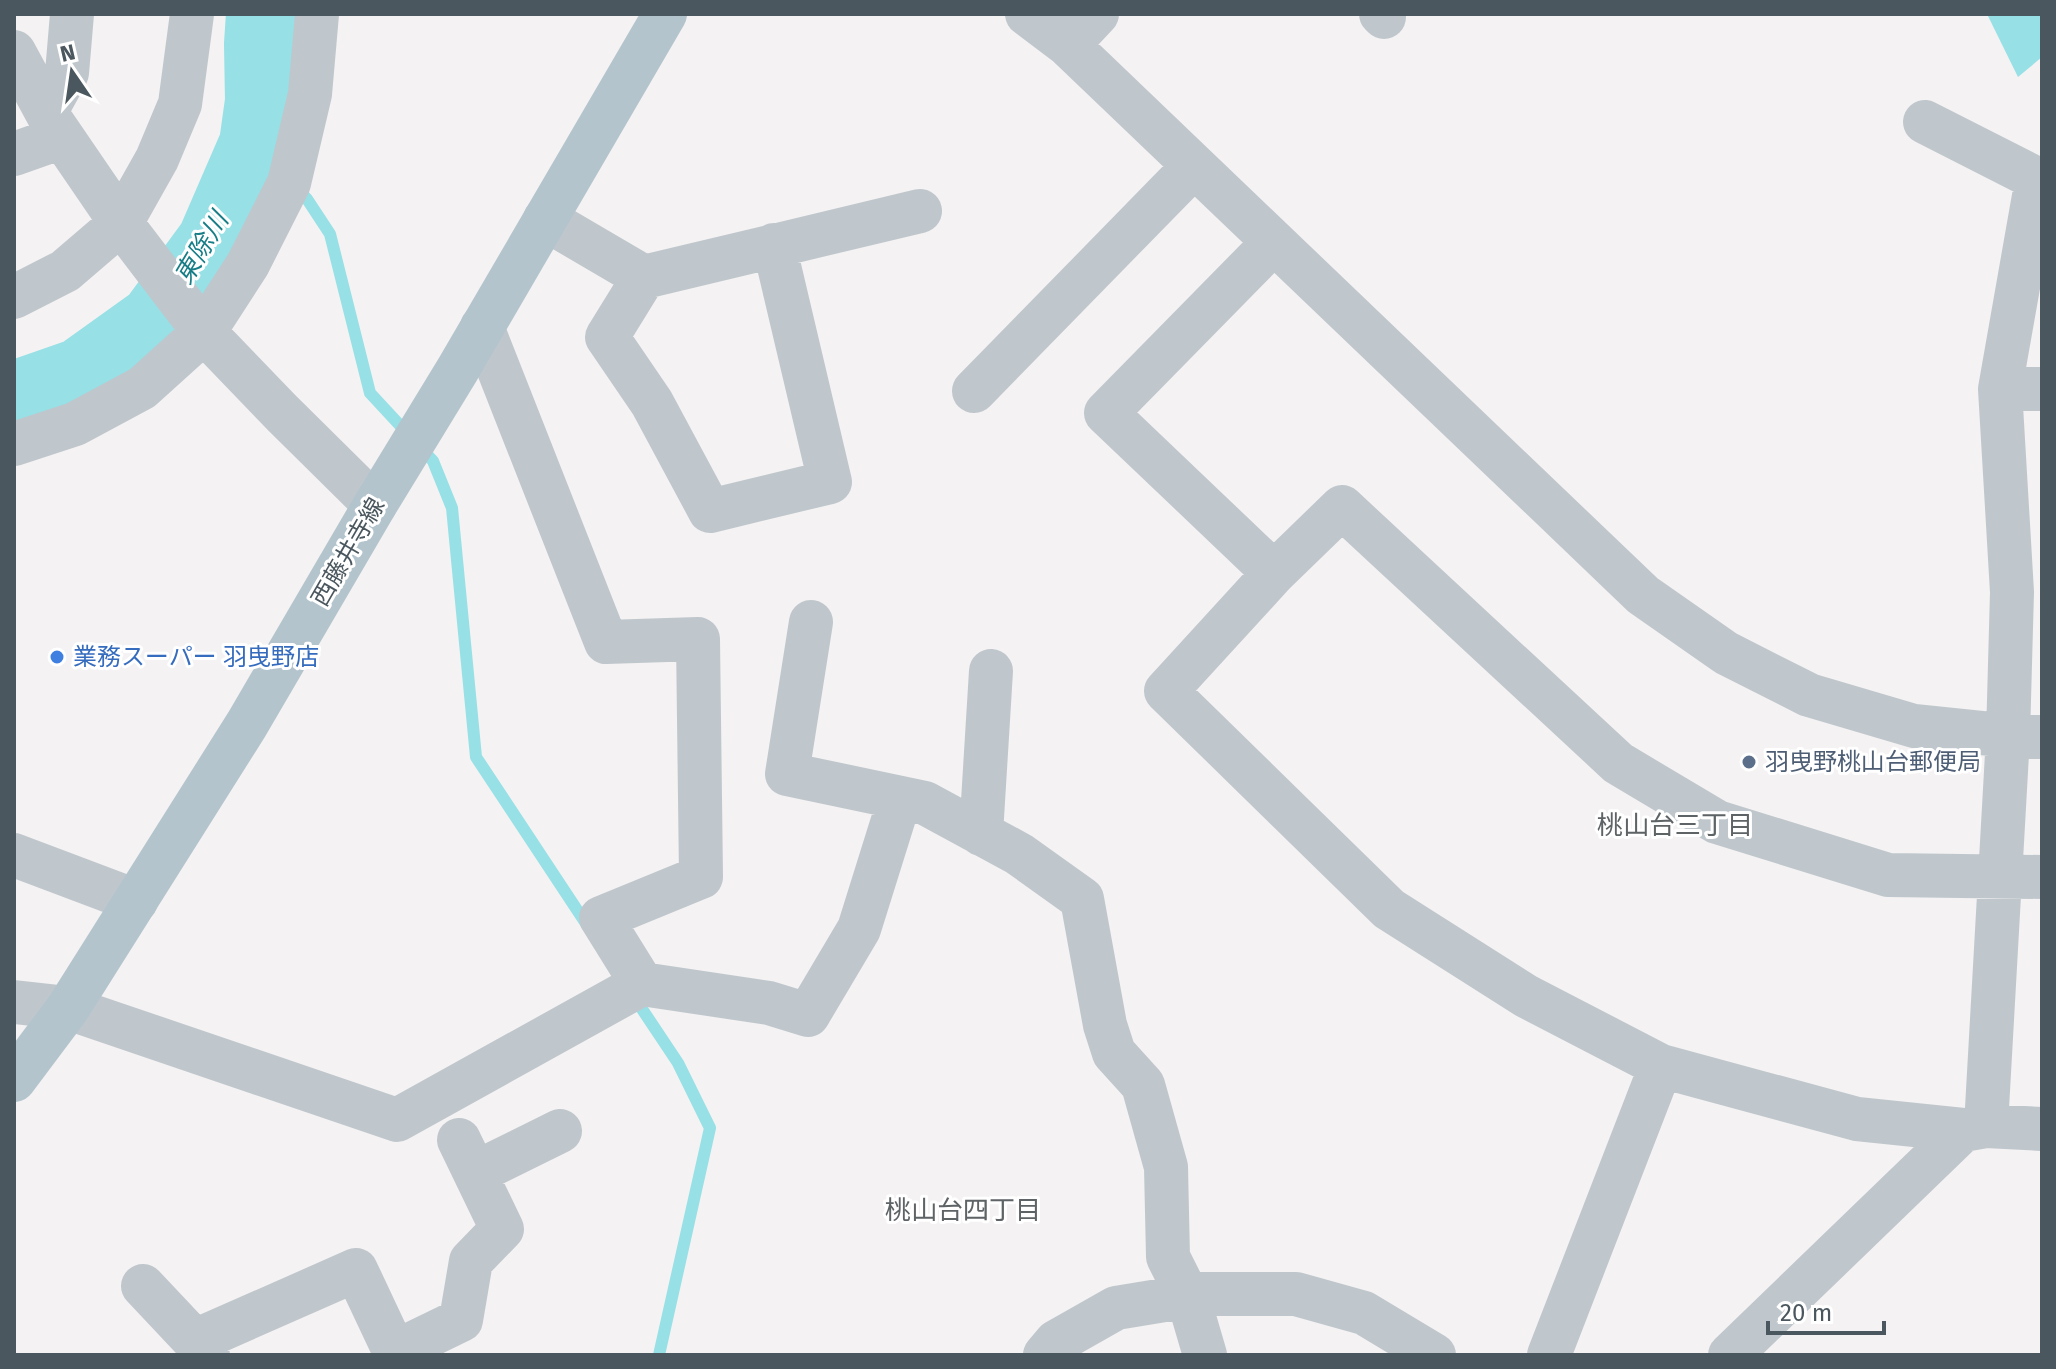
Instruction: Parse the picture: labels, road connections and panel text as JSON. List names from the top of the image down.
{
  "streets": {
    "main road": ["西藤井寺線"]
  },
  "districts": ["桃山台三丁目", "桃山台四丁目"],
  "water": ["東除川"],
  "places": ["業務スーパー 羽曳野店", "羽曳野桃山台郵便局"],
  "scale_bar": "20 m",
  "north": "top"
}
